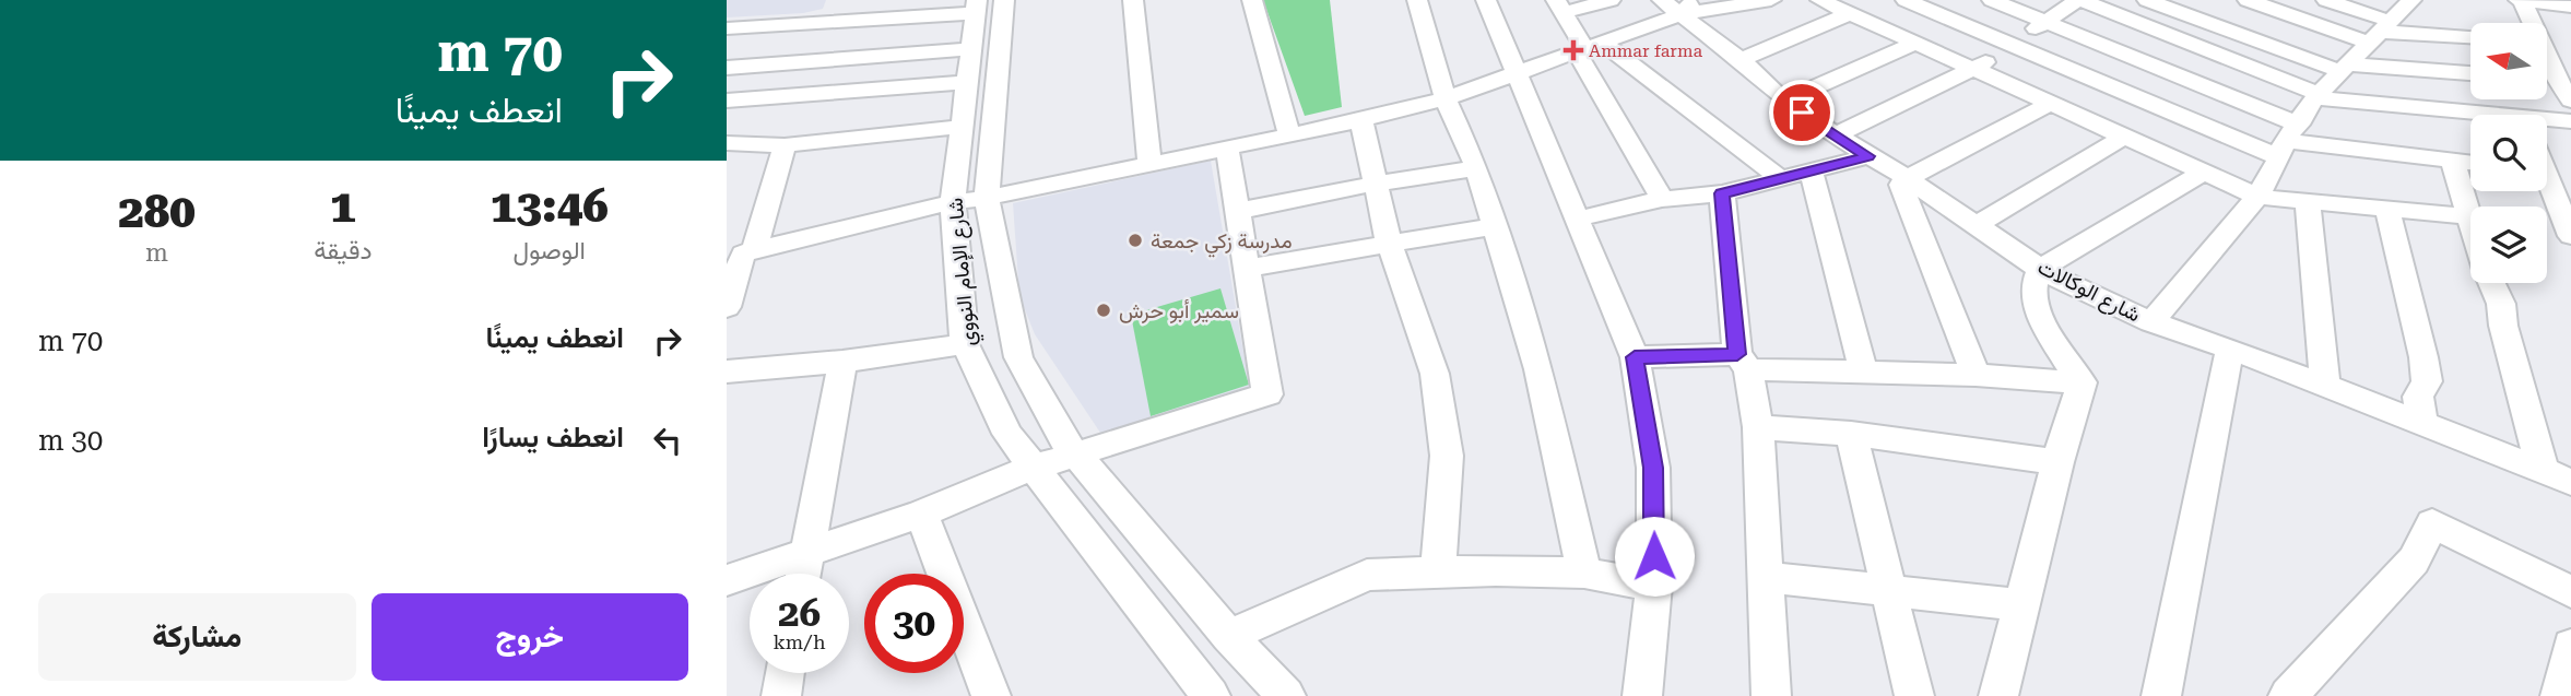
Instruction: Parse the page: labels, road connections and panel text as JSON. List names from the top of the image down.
{
  "streets": {
    "street": ["شارع الإمام النووي", "شارع الوكالات"]
  },
  "places": {
    "health": ["Ammar farma"],
    "other": ["مدرسة زكي جمعة", "سمير أبو حرش"]
  },
  "north": "left",
  "page": {
    "turn": ["70 m", "انعطف يمينًا"],
    "eta": [
      "13:46",
      "الوصول",
      "1",
      "دقيقة",
      "280",
      "m"
    ],
    "list": [
      {
        "name": "انعطف يمينًا",
        "value": "70 m"
      },
      {
        "name": "انعطف يسارًا",
        "value": "30 m"
      }
    ],
    "speed": "26 km/h",
    "limit": "30",
    "buttons": ["خروج", "مشاركة"]
  }
}
